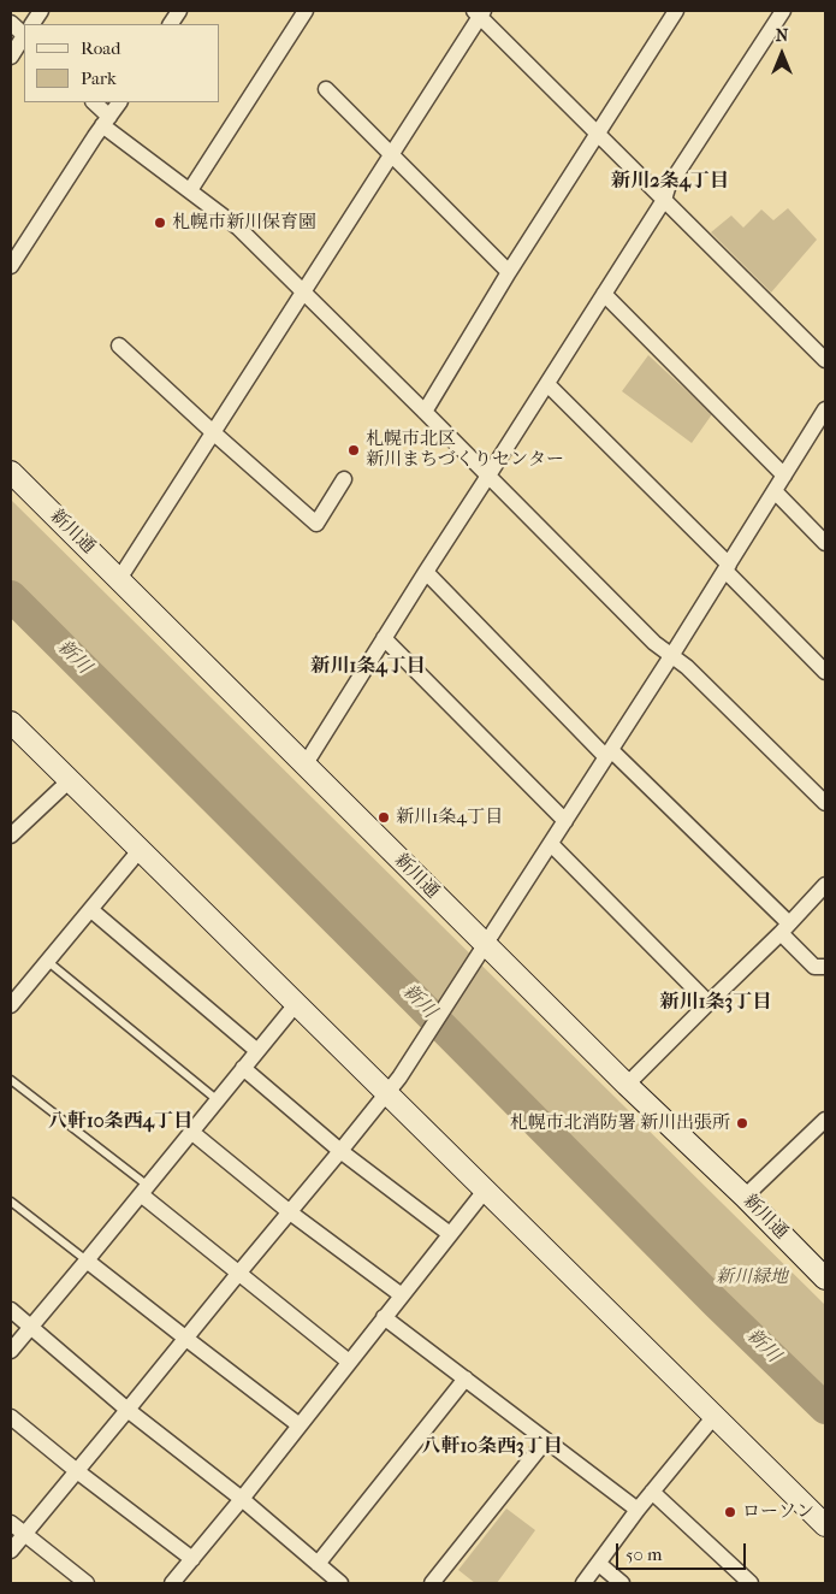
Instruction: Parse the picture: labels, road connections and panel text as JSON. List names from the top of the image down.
{
  "streets": {
    "street": ["新川通"]
  },
  "districts": [
    "新川2条4丁目",
    "新川1条4丁目",
    "新川1条3丁目",
    "八軒10条西4丁目",
    "八軒10条西3丁目"
  ],
  "water": ["新川"],
  "parks": ["新川緑地"],
  "places": [
    "札幌市新川保育園",
    "札幌市北区 新川まちづくりセンター",
    "新川1条4丁目",
    "札幌市北消防署 新川出張所",
    "ローソン"
  ],
  "legend": ["Road", "Park"],
  "scale_bar": "50 m",
  "north": "top"
}
